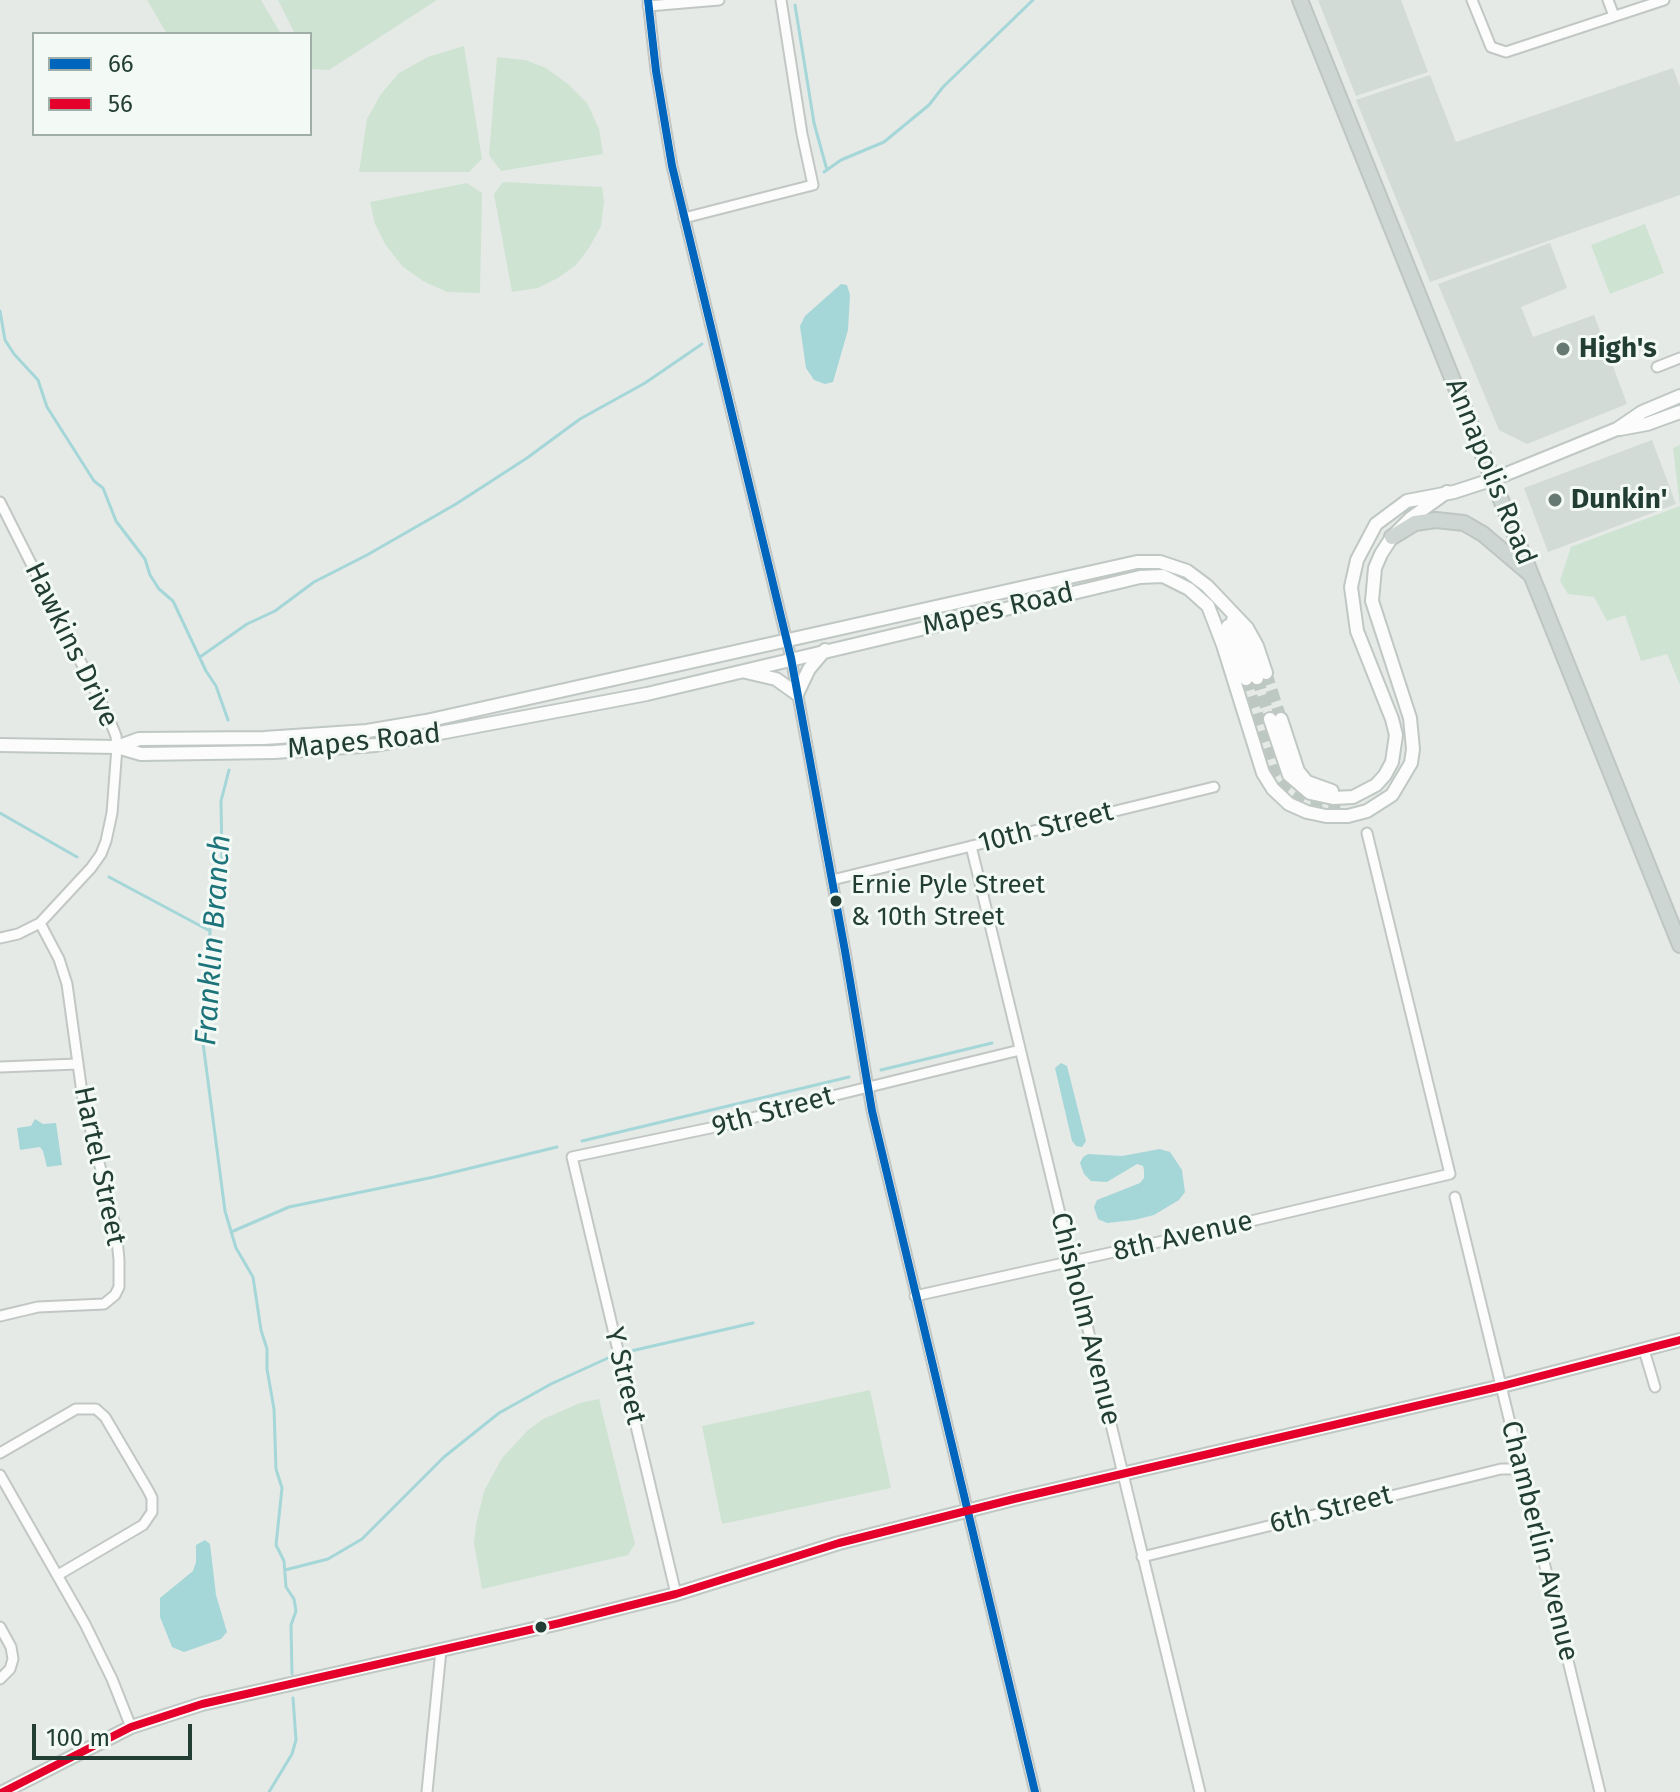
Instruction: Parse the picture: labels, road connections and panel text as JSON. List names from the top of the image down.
{
  "streets": {
    "main road": ["Annapolis Road"],
    "street": [
      "Mapes Road",
      "Hawkins Drive",
      "10th Street",
      "9th Street",
      "Hartel Street",
      "8th Avenue",
      "Chisholm Avenue",
      "Y Street",
      "6th Street",
      "Chamberlin Avenue"
    ]
  },
  "crossings": [
    ["Annapolis Road", "Mapes Road"],
    ["Mapes Road", "Hawkins Drive"],
    ["10th Street", "Chisholm Avenue"],
    ["9th Street", "Chisholm Avenue"],
    ["9th Street", "Y Street"],
    ["8th Avenue", "Chisholm Avenue"],
    ["Chisholm Avenue", "6th Street"],
    ["6th Street", "Chamberlin Avenue"]
  ],
  "water": ["Franklin Branch"],
  "places": ["High's", "Dunkin'", "Ernie Pyle Street & 10th Street"],
  "lines": ["transit line 66", "transit line 56"],
  "legend": ["66", "56"],
  "scale_bar": "100 m"
}
